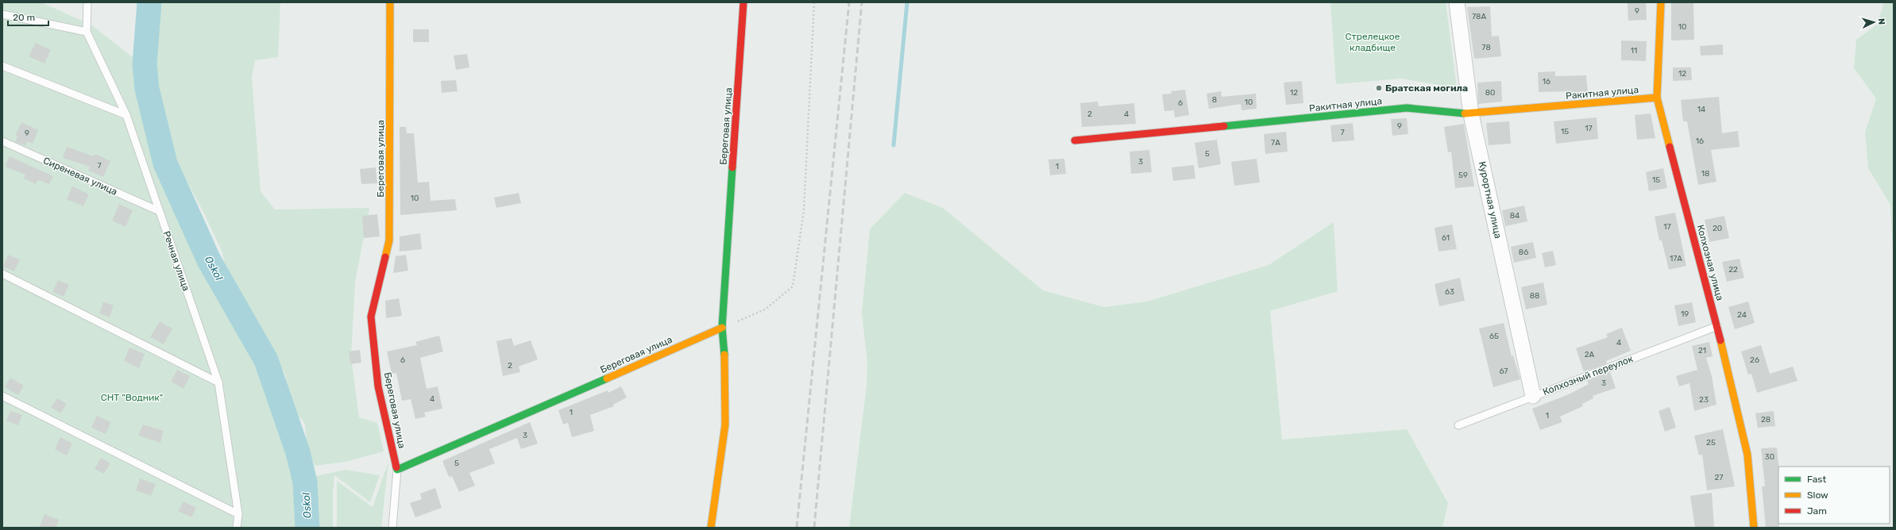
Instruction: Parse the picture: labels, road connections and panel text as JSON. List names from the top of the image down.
{
  "streets": {
    "street": [
      "Ракитная улица",
      "Береговая улица",
      "Курортная улица",
      "Колхозная улица"
    ],
    "lane": ["Сиреневая улица", "Речная улица", "Колхозный переулок"]
  },
  "crossings": [
    ["Ракитная улица", "Курортная улица"],
    ["Ракитная улица", "Колхозная улица"],
    ["Сиреневая улица", "Речная улица"],
    ["Курортная улица", "Колхозный переулок"],
    ["Колхозная улица", "Колхозный переулок"]
  ],
  "water": ["Oskol"],
  "parks": ["Стрелецкое кладбище", "СНТ \"Водник\""],
  "places": ["Братская могила"],
  "house_numbers": [
    "9",
    "78А",
    "10",
    "78",
    "11",
    "12",
    "16",
    "12",
    "80",
    "8",
    "10",
    "6",
    "14",
    "2",
    "4",
    "9",
    "17",
    "15",
    "7",
    "9",
    "16",
    "7А",
    "5",
    "3",
    "7",
    "1",
    "18",
    "59",
    "15",
    "10",
    "84",
    "17",
    "20",
    "61",
    "86",
    "17А",
    "22",
    "63",
    "88",
    "19",
    "24",
    "65",
    "4",
    "21",
    "2А",
    "6",
    "26",
    "2",
    "67",
    "3",
    "4",
    "23",
    "1",
    "1",
    "28",
    "3",
    "25",
    "30",
    "5",
    "27"
  ],
  "legend": ["Fast", "Slow", "Jam"],
  "scale_bar": "20 m",
  "north": "right"
}
